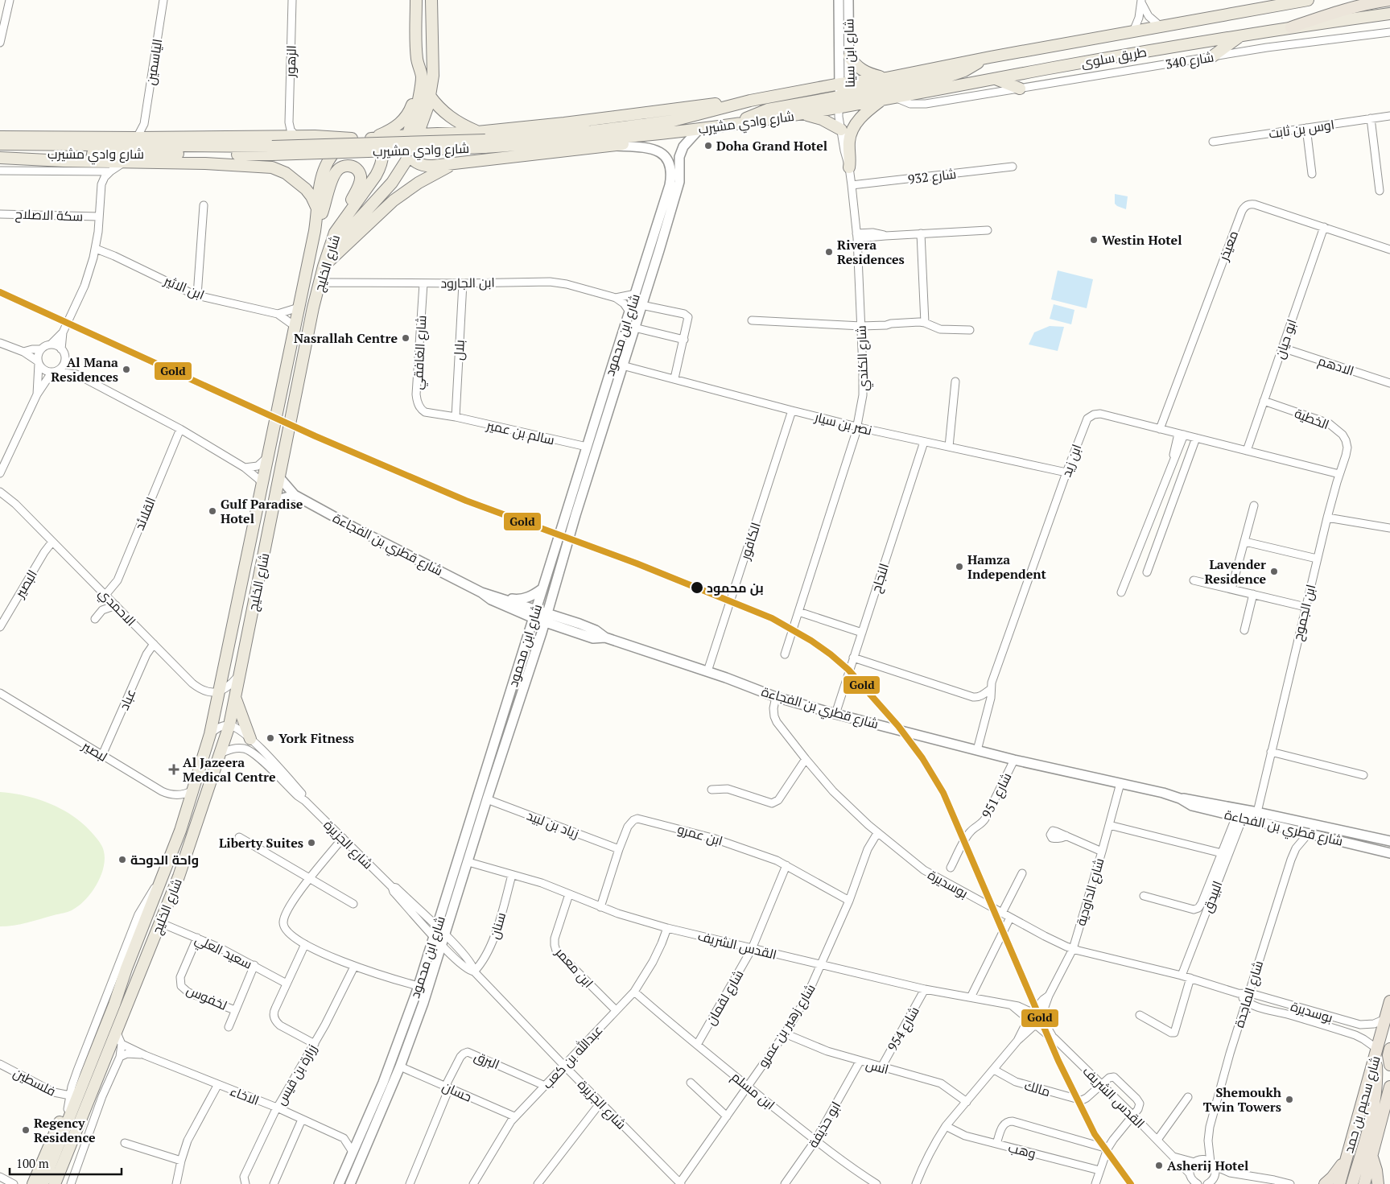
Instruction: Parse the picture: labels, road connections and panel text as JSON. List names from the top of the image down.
{
  "streets": {
    "highway": ["شارع سحيم بن حمد"],
    "main road": ["طريق سلوى", "شارع وادي مشيرب", "شارع الخليج"],
    "street": [
      "شارع ابن سينا",
      "شارع 340",
      "الزهور",
      "الياسمين",
      "اوس بن ثابت",
      "شارع 932",
      "سكة الاصلاح",
      "معيذر",
      "ابن الجارود",
      "ابن الاثير",
      "شارع ابن محمود",
      "ابو حيان",
      "بلال",
      "شارع الغافقي",
      "شارع الكندي",
      "الادهم",
      "الخطية",
      "نصر بن سيار",
      "سالم بن عمير",
      "ابن زيد",
      "القلائد",
      "الكافور",
      "شارع قطري بن الفجاءة",
      "النجاح",
      "البصير",
      "الاحمدي",
      "ابن الجموح",
      "عباد",
      "لبصير",
      "شارع 951",
      "زياد بن لبيد",
      "ابن عمرو",
      "شارع الجزيرة",
      "بوسديرة",
      "شارع الداودية",
      "البيدق",
      "سنان",
      "القدس الشريف",
      "سعيد العلي",
      "ابن معمر",
      "شارع الماجدة",
      "لخفوس",
      "شارع لقمان",
      "شارع زهير بن عمرو",
      "شارع 954",
      "عبدالله بن كعب",
      "البرق",
      "انس",
      "زرارة بن قيس",
      "فلسطين",
      "مالك",
      "ابن مسلم",
      "حسان",
      "الاخاء",
      "ابو حذيفة",
      "وهب"
    ]
  },
  "crossings": [
    ["شارع ابن سينا", "طريق سلوى"],
    ["شارع ابن سينا", "شارع وادي مشيرب"],
    ["طريق سلوى", "شارع 340"],
    ["طريق سلوى", "شارع وادي مشيرب"],
    ["طريق سلوى", "شارع الكندي"],
    ["الزهور", "شارع وادي مشيرب"],
    ["الياسمين", "شارع وادي مشيرب"],
    ["شارع وادي مشيرب", "شارع الخليج"],
    ["شارع وادي مشيرب", "شارع ابن محمود"],
    ["شارع وادي مشيرب", "شارع الكندي"],
    ["شارع 932", "شارع الكندي"],
    ["معيذر", "ابو حيان"],
    ["معيذر", "ابن زيد"],
    ["شارع الخليج", "ابن الجارود"],
    ["شارع الخليج", "ابن الاثير"],
    ["شارع الخليج", "شارع قطري بن الفجاءة"],
    ["شارع الخليج", "الاحمدي"],
    ["شارع الخليج", "لبصير"],
    ["شارع الخليج", "شارع الجزيرة"],
    ["شارع الخليج", "سعيد العلي"],
    ["شارع الخليج", "فلسطين"],
    ["ابن الجارود", "شارع ابن محمود"],
    ["ابن الجارود", "بلال"],
    ["ابن الجارود", "شارع الغافقي"],
    ["شارع ابن محمود", "نصر بن سيار"],
    ["شارع ابن محمود", "سالم بن عمير"],
    ["شارع ابن محمود", "شارع قطري بن الفجاءة"],
    ["شارع ابن محمود", "زياد بن لبيد"],
    ["شارع ابن محمود", "شارع الجزيرة"],
    ["شارع ابن محمود", "القدس الشريف"],
    ["شارع ابن محمود", "حسان"],
    ["ابو حيان", "الادهم"],
    ["ابو حيان", "الخطية"],
    ["ابو حيان", "ابن زيد"],
    ["بلال", "شارع الغافقي"],
    ["بلال", "سالم بن عمير"],
    ["شارع الغافقي", "سالم بن عمير"],
    ["شارع الكندي", "نصر بن سيار"],
    ["الخطية", "ابن زيد"],
    ["الخطية", "ابن الجموح"],
    ["نصر بن سيار", "ابن زيد"],
    ["نصر بن سيار", "الكافور"],
    ["نصر بن سيار", "النجاح"],
    ["ابن زيد", "شارع قطري بن الفجاءة"],
    ["ابن زيد", "ابن الجموح"],
    ["القلائد", "الاحمدي"],
    ["الكافور", "شارع قطري بن الفجاءة"],
    ["شارع قطري بن الفجاءة", "النجاح"],
    ["شارع قطري بن الفجاءة", "ابن الجموح"],
    ["شارع قطري بن الفجاءة", "شارع 951"],
    ["شارع قطري بن الفجاءة", "بوسديرة"],
    ["شارع قطري بن الفجاءة", "شارع الداودية"],
    ["شارع قطري بن الفجاءة", "البيدق"],
    ["شارع قطري بن الفجاءة", "شارع الماجدة"],
    ["البصير", "الاحمدي"],
    ["الاحمدي", "عباد"],
    ["عباد", "لبصير"],
    ["زياد بن لبيد", "ابن عمرو"],
    ["ابن عمرو", "القدس الشريف"],
    ["ابن عمرو", "شارع لقمان"],
    ["ابن عمرو", "شارع زهير بن عمرو"],
    ["شارع الجزيرة", "سنان"],
    ["شارع الجزيرة", "شارع زهير بن عمرو"],
    ["شارع الجزيرة", "عبدالله بن كعب"],
    ["بوسديرة", "شارع الداودية"],
    ["بوسديرة", "البيدق"],
    ["بوسديرة", "شارع الماجدة"],
    ["بوسديرة", "شارع زهير بن عمرو"],
    ["بوسديرة", "شارع سحيم بن حمد"],
    ["شارع الداودية", "القدس الشريف"],
    ["شارع الداودية", "انس"],
    ["شارع الداودية", "مالك"],
    ["شارع الداودية", "وهب"],
    ["سنان", "القدس الشريف"],
    ["القدس الشريف", "ابن معمر"],
    ["القدس الشريف", "شارع لقمان"],
    ["القدس الشريف", "شارع زهير بن عمرو"],
    ["القدس الشريف", "شارع 954"],
    ["القدس الشريف", "عبدالله بن كعب"],
    ["القدس الشريف", "مالك"],
    ["سعيد العلي", "لخفوس"],
    ["ابن معمر", "عبدالله بن كعب"],
    ["شارع لقمان", "ابن مسلم"],
    ["شارع زهير بن عمرو", "انس"],
    ["شارع زهير بن عمرو", "ابن مسلم"],
    ["شارع 954", "انس"],
    ["عبدالله بن كعب", "البرق"],
    ["عبدالله بن كعب", "ابن مسلم"],
    ["عبدالله بن كعب", "حسان"],
    ["البرق", "حسان"],
    ["انس", "ابو حذيفة"],
    ["زرارة بن قيس", "الاخاء"],
    ["ابن مسلم", "ابو حذيفة"]
  ],
  "places": {
    "other": [
      "Doha Grand Hotel",
      "Westin Hotel",
      "Rivera Residences",
      "Nasrallah Centre",
      "Al Mana Residences",
      "Gulf Paradise Hotel",
      "Hamza Independent",
      "Lavender Residence",
      "بن محمود",
      "York Fitness",
      "Liberty Suites",
      "واحة الدوحة",
      "Shemoukh Twin Towers",
      "Regency Residence",
      "Asherij Hotel"
    ],
    "health": ["Al Jazeera Medical Centre"]
  },
  "lines": ["transit line Gold"],
  "scale_bar": "100 m"
}
